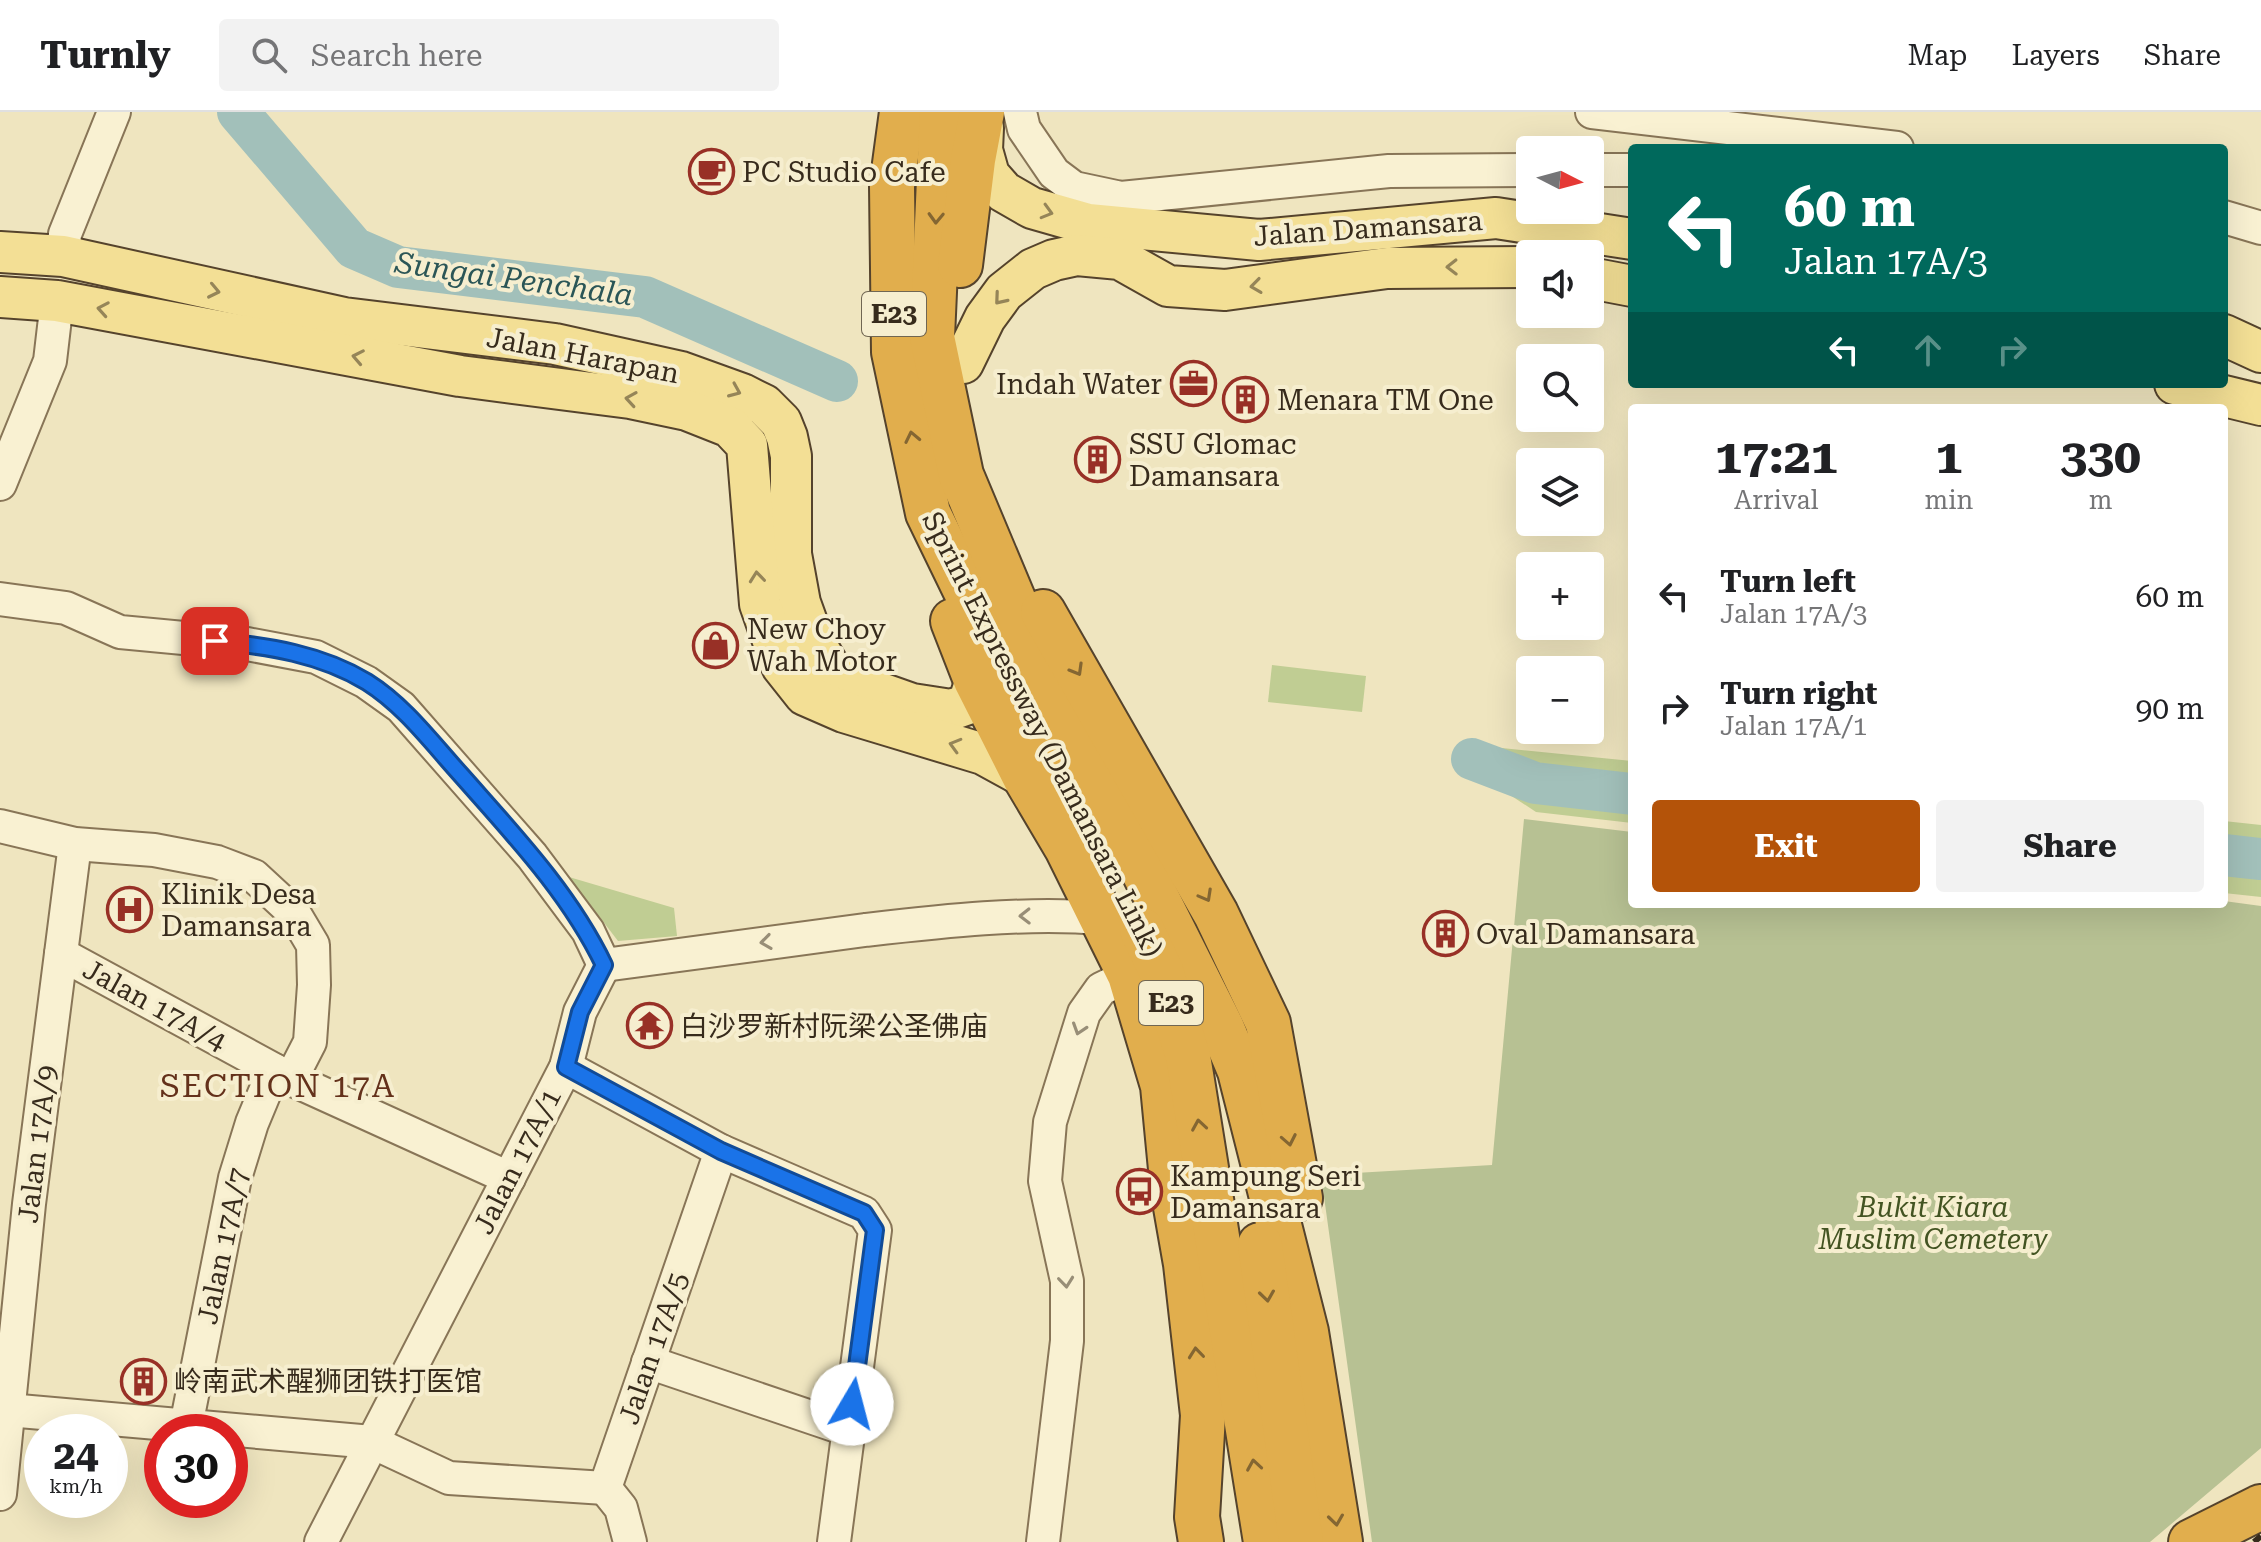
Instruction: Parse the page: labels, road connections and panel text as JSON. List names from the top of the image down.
{
  "streets": {
    "highway": ["E23", "Sprint Expressway (Damansara Link)"],
    "main road": ["Jalan Damansara", "Jalan Harapan"],
    "street": [
      "Jalan 17A/4",
      "Jalan 17A/9",
      "Jalan 17A/1",
      "Jalan 17A/7",
      "Jalan 17A/5"
    ]
  },
  "crossings": [
    ["Jalan 17A/4", "Jalan 17A/9"],
    ["Jalan 17A/4", "Jalan 17A/1"],
    ["Jalan 17A/4", "Jalan 17A/7"],
    ["Jalan 17A/9", "Jalan 17A/7"]
  ],
  "one_way": ["Jalan Harapan"],
  "districts": ["SECTION 17A"],
  "water": ["Sungai Penchala"],
  "parks": ["Bukit Kiara Muslim Cemetery"],
  "places": {
    "cafe": ["PC Studio Cafe"],
    "office": ["Indah Water"],
    "building": [
      "Menara TM One",
      "SSU Glomac Damansara",
      "Oval Damansara",
      "岭南武术醒狮团铁打医馆"
    ],
    "shop": ["New Choy Wah Motor"],
    "hospital": ["Klinik Desa Damansara"],
    "temple": ["白沙罗新村阮梁公圣佛庙"],
    "bus stop": ["Kampung Seri Damansara"]
  },
  "north": "right",
  "page": {
    "header": "Turnly",
    "search": "Search here",
    "nav": ["Map", "Layers", "Share"],
    "map_buttons": ["+", "−"],
    "turn": ["60 m", "Jalan 17A/3"],
    "eta": [
      "17:21",
      "Arrival",
      "1",
      "min",
      "330",
      "m"
    ],
    "list": [
      {
        "name": "Turn left",
        "note": "Jalan 17A/3",
        "value": "60 m"
      },
      {
        "name": "Turn right",
        "note": "Jalan 17A/1",
        "value": "90 m"
      }
    ],
    "buttons": ["Exit", "Share"],
    "speed": "24 km/h",
    "limit": "30"
  }
}
